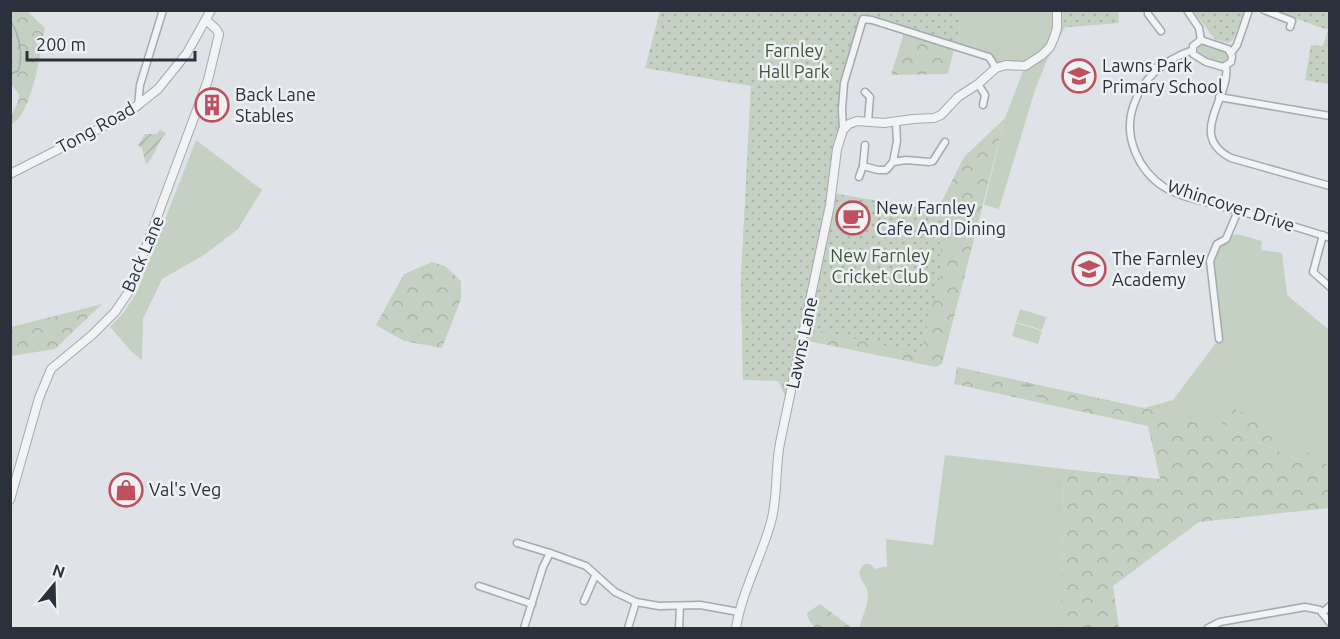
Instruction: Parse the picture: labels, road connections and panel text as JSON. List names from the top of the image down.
{
  "streets": {
    "street": [
      "Tong Road",
      "Whincover Drive",
      "Back Lane",
      "Lawns Lane"
    ]
  },
  "crossings": [
    ["Tong Road", "Back Lane"]
  ],
  "parks": ["Farnley Hall Park", "New Farnley Cricket Club"],
  "places": {
    "school or university": ["Lawns Park Primary School", "The Farnley Academy"],
    "building": ["Back Lane Stables"],
    "cafe": ["New Farnley Cafe And Dining"],
    "shop": ["Val's Veg"]
  },
  "scale_bar": "200 m",
  "north": "top"
}
